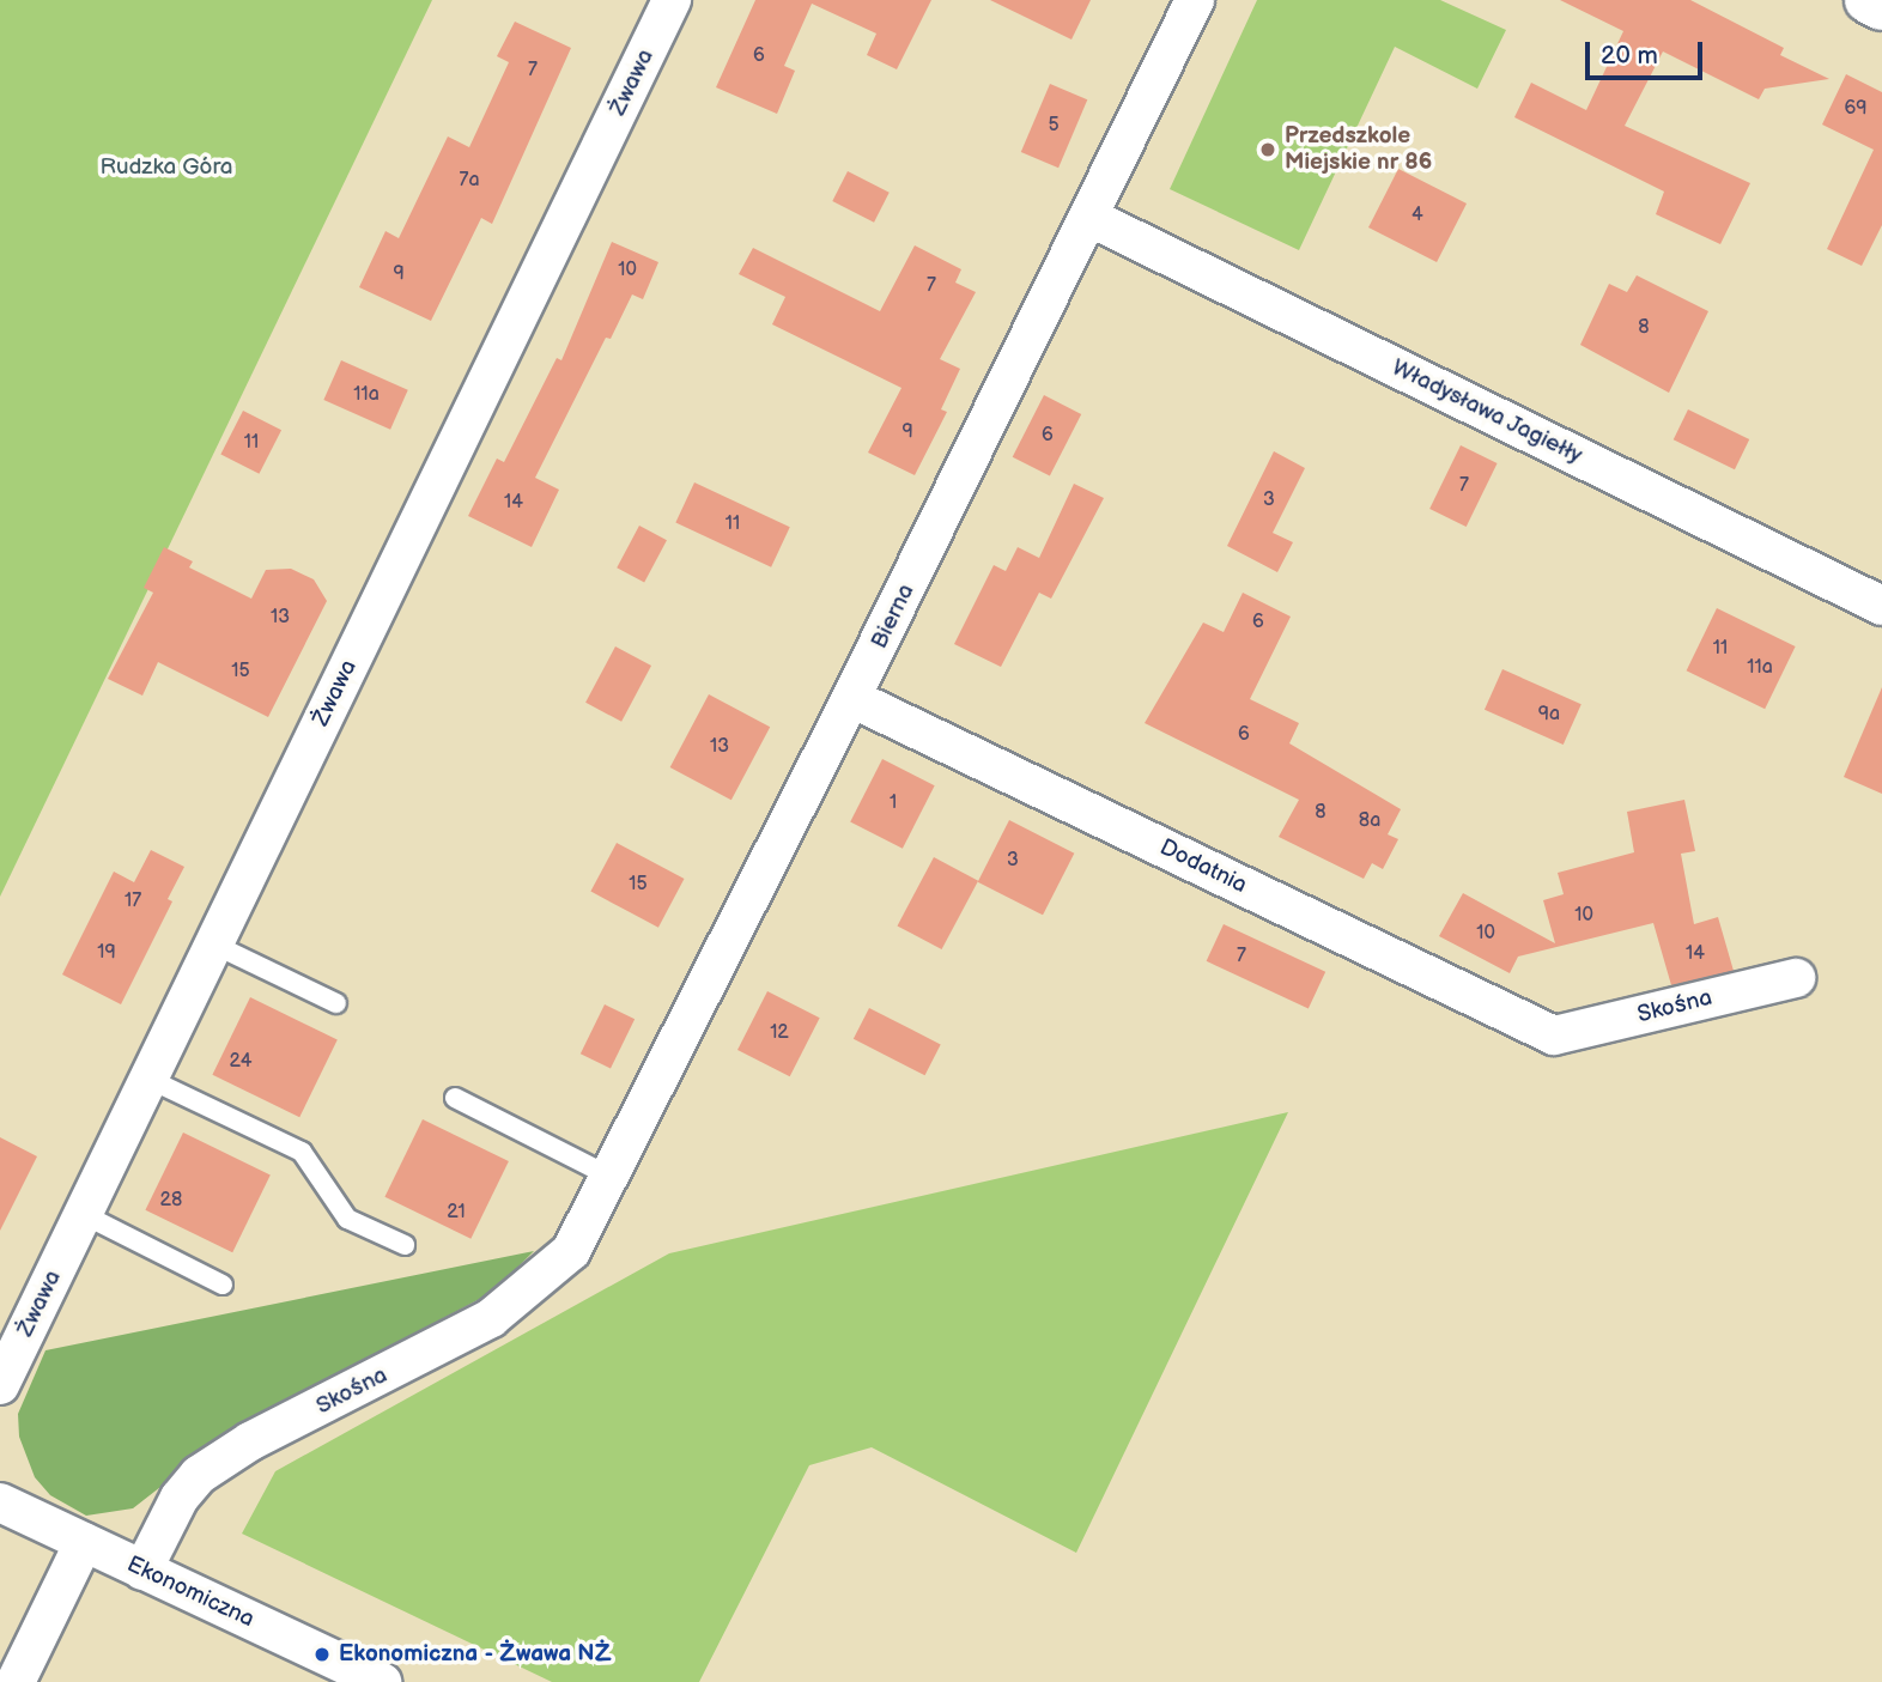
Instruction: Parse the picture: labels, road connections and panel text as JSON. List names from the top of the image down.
{
  "streets": {
    "street": [
      "Żwawa",
      "Władysława Jagiełły",
      "Bierna",
      "Dodatnia",
      "Skośna",
      "Ekonomiczna"
    ]
  },
  "crossings": [
    ["Władysława Jagiełły", "Bierna"],
    ["Bierna", "Dodatnia"],
    ["Bierna", "Skośna"],
    ["Dodatnia", "Skośna"],
    ["Skośna", "Ekonomiczna"]
  ],
  "parks": ["Rudzka Góra"],
  "places": ["Przedszkole Miejskie nr 86", "Ekonomiczna - Żwawa NŻ"],
  "house_numbers": [
    "6",
    "7",
    "69",
    "5",
    "7a",
    "4",
    "10",
    "9",
    "7",
    "8",
    "11a",
    "9",
    "6",
    "11",
    "7",
    "3",
    "14",
    "11",
    "13",
    "6",
    "11",
    "11a",
    "15",
    "9a",
    "6",
    "13",
    "1",
    "8",
    "8a",
    "3",
    "15",
    "17",
    "10",
    "10",
    "19",
    "14",
    "7",
    "12",
    "24",
    "28",
    "21"
  ],
  "scale_bar": "20 m"
}
